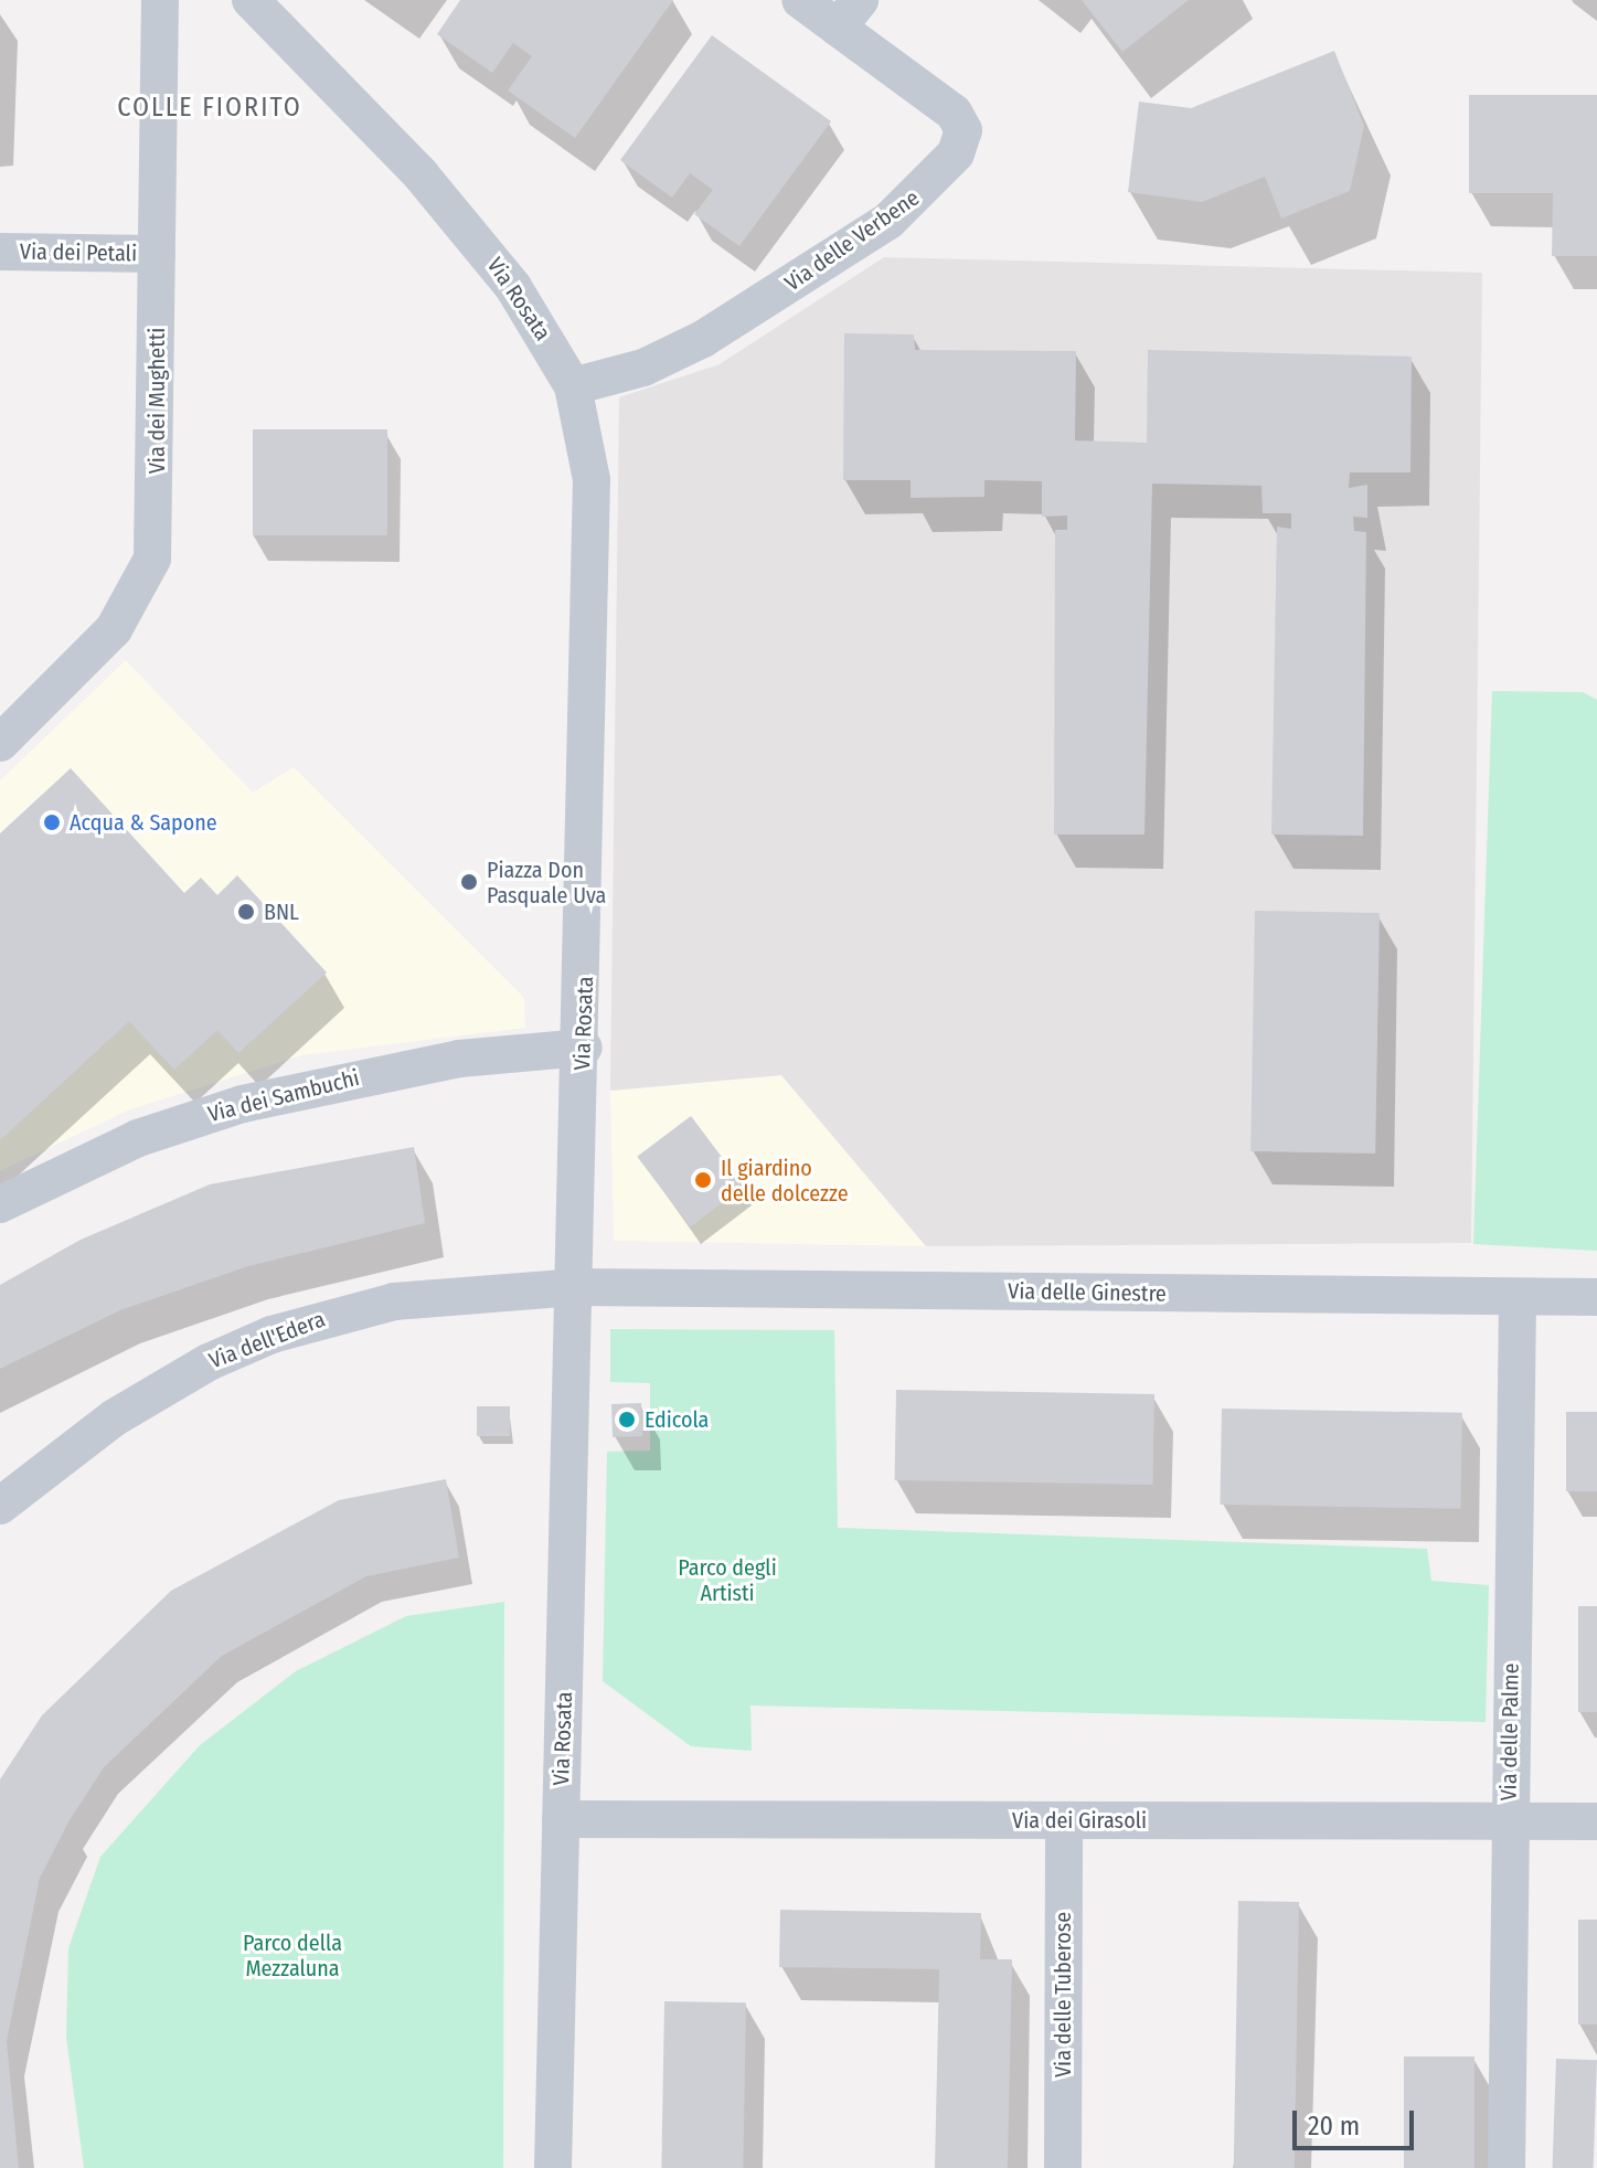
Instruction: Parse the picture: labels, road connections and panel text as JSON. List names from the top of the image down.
{
  "streets": {
    "street": [
      "Via delle Verbene",
      "Via dei Petali",
      "Via Rosata",
      "Via dei Mughetti",
      "Via dei Sambuchi",
      "Via delle Ginestre",
      "Via dell'Edera",
      "Via delle Palme",
      "Via dei Girasoli",
      "Via delle Tuberose"
    ]
  },
  "crossings": [
    ["Via delle Verbene", "Via Rosata"],
    ["Via dei Petali", "Via dei Mughetti"],
    ["Via Rosata", "Via dei Sambuchi"],
    ["Via Rosata", "Via delle Ginestre"],
    ["Via Rosata", "Via dell'Edera"],
    ["Via Rosata", "Via dei Girasoli"],
    ["Via delle Ginestre", "Via dell'Edera"],
    ["Via delle Ginestre", "Via delle Palme"],
    ["Via delle Palme", "Via dei Girasoli"],
    ["Via dei Girasoli", "Via delle Tuberose"]
  ],
  "districts": ["COLLE FIORITO"],
  "parks": ["Parco degli Artisti", "Parco della Mezzaluna"],
  "places": [
    "Acqua & Sapone",
    "Piazza Don Pasquale Uva",
    "BNL",
    "Il giardino delle dolcezze",
    "Edicola"
  ],
  "scale_bar": "20 m"
}
